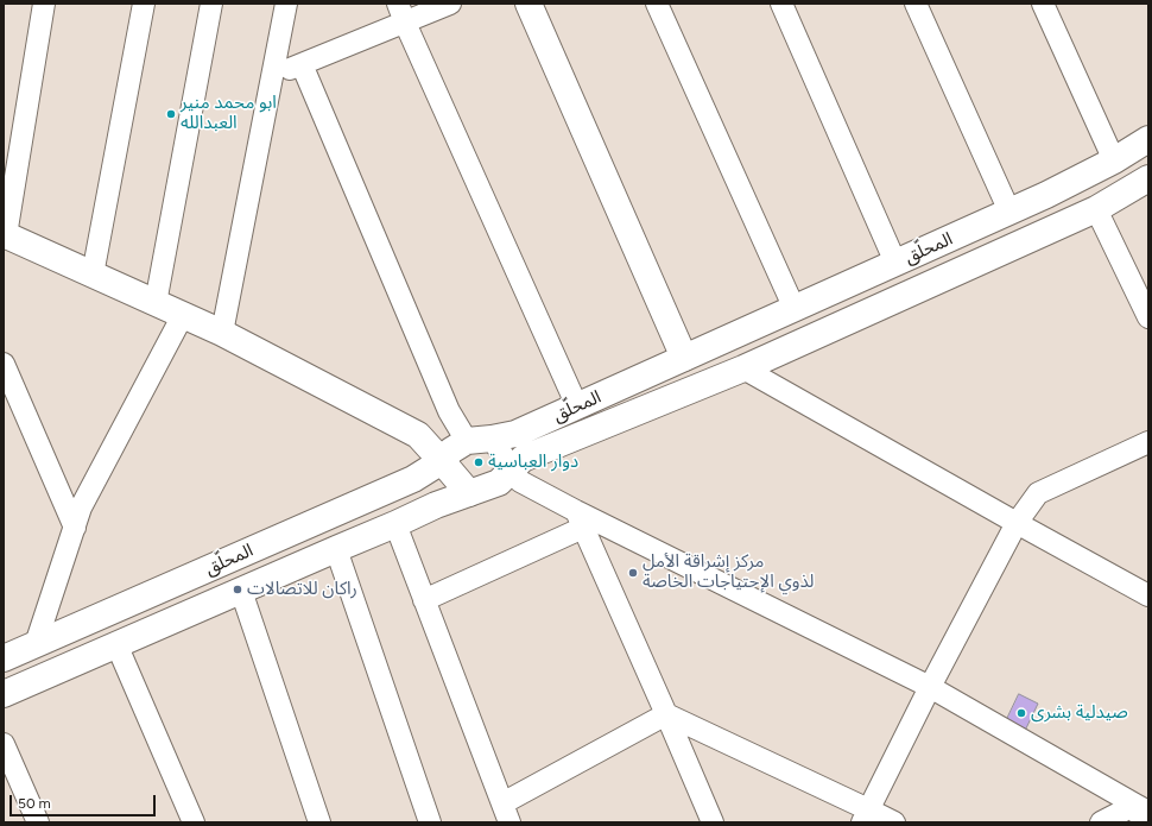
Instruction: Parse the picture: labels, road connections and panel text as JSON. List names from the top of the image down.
{
  "streets": {
    "main road": ["المحلّق"]
  },
  "places": [
    "ابو محمد منير العبدالله",
    "دوار العباسية",
    "مركز إشراقة الأمل لذوي الإحتياجات الخاصة",
    "راكان للاتصالات",
    "صيدلية بشرى"
  ],
  "scale_bar": "50 m"
}
